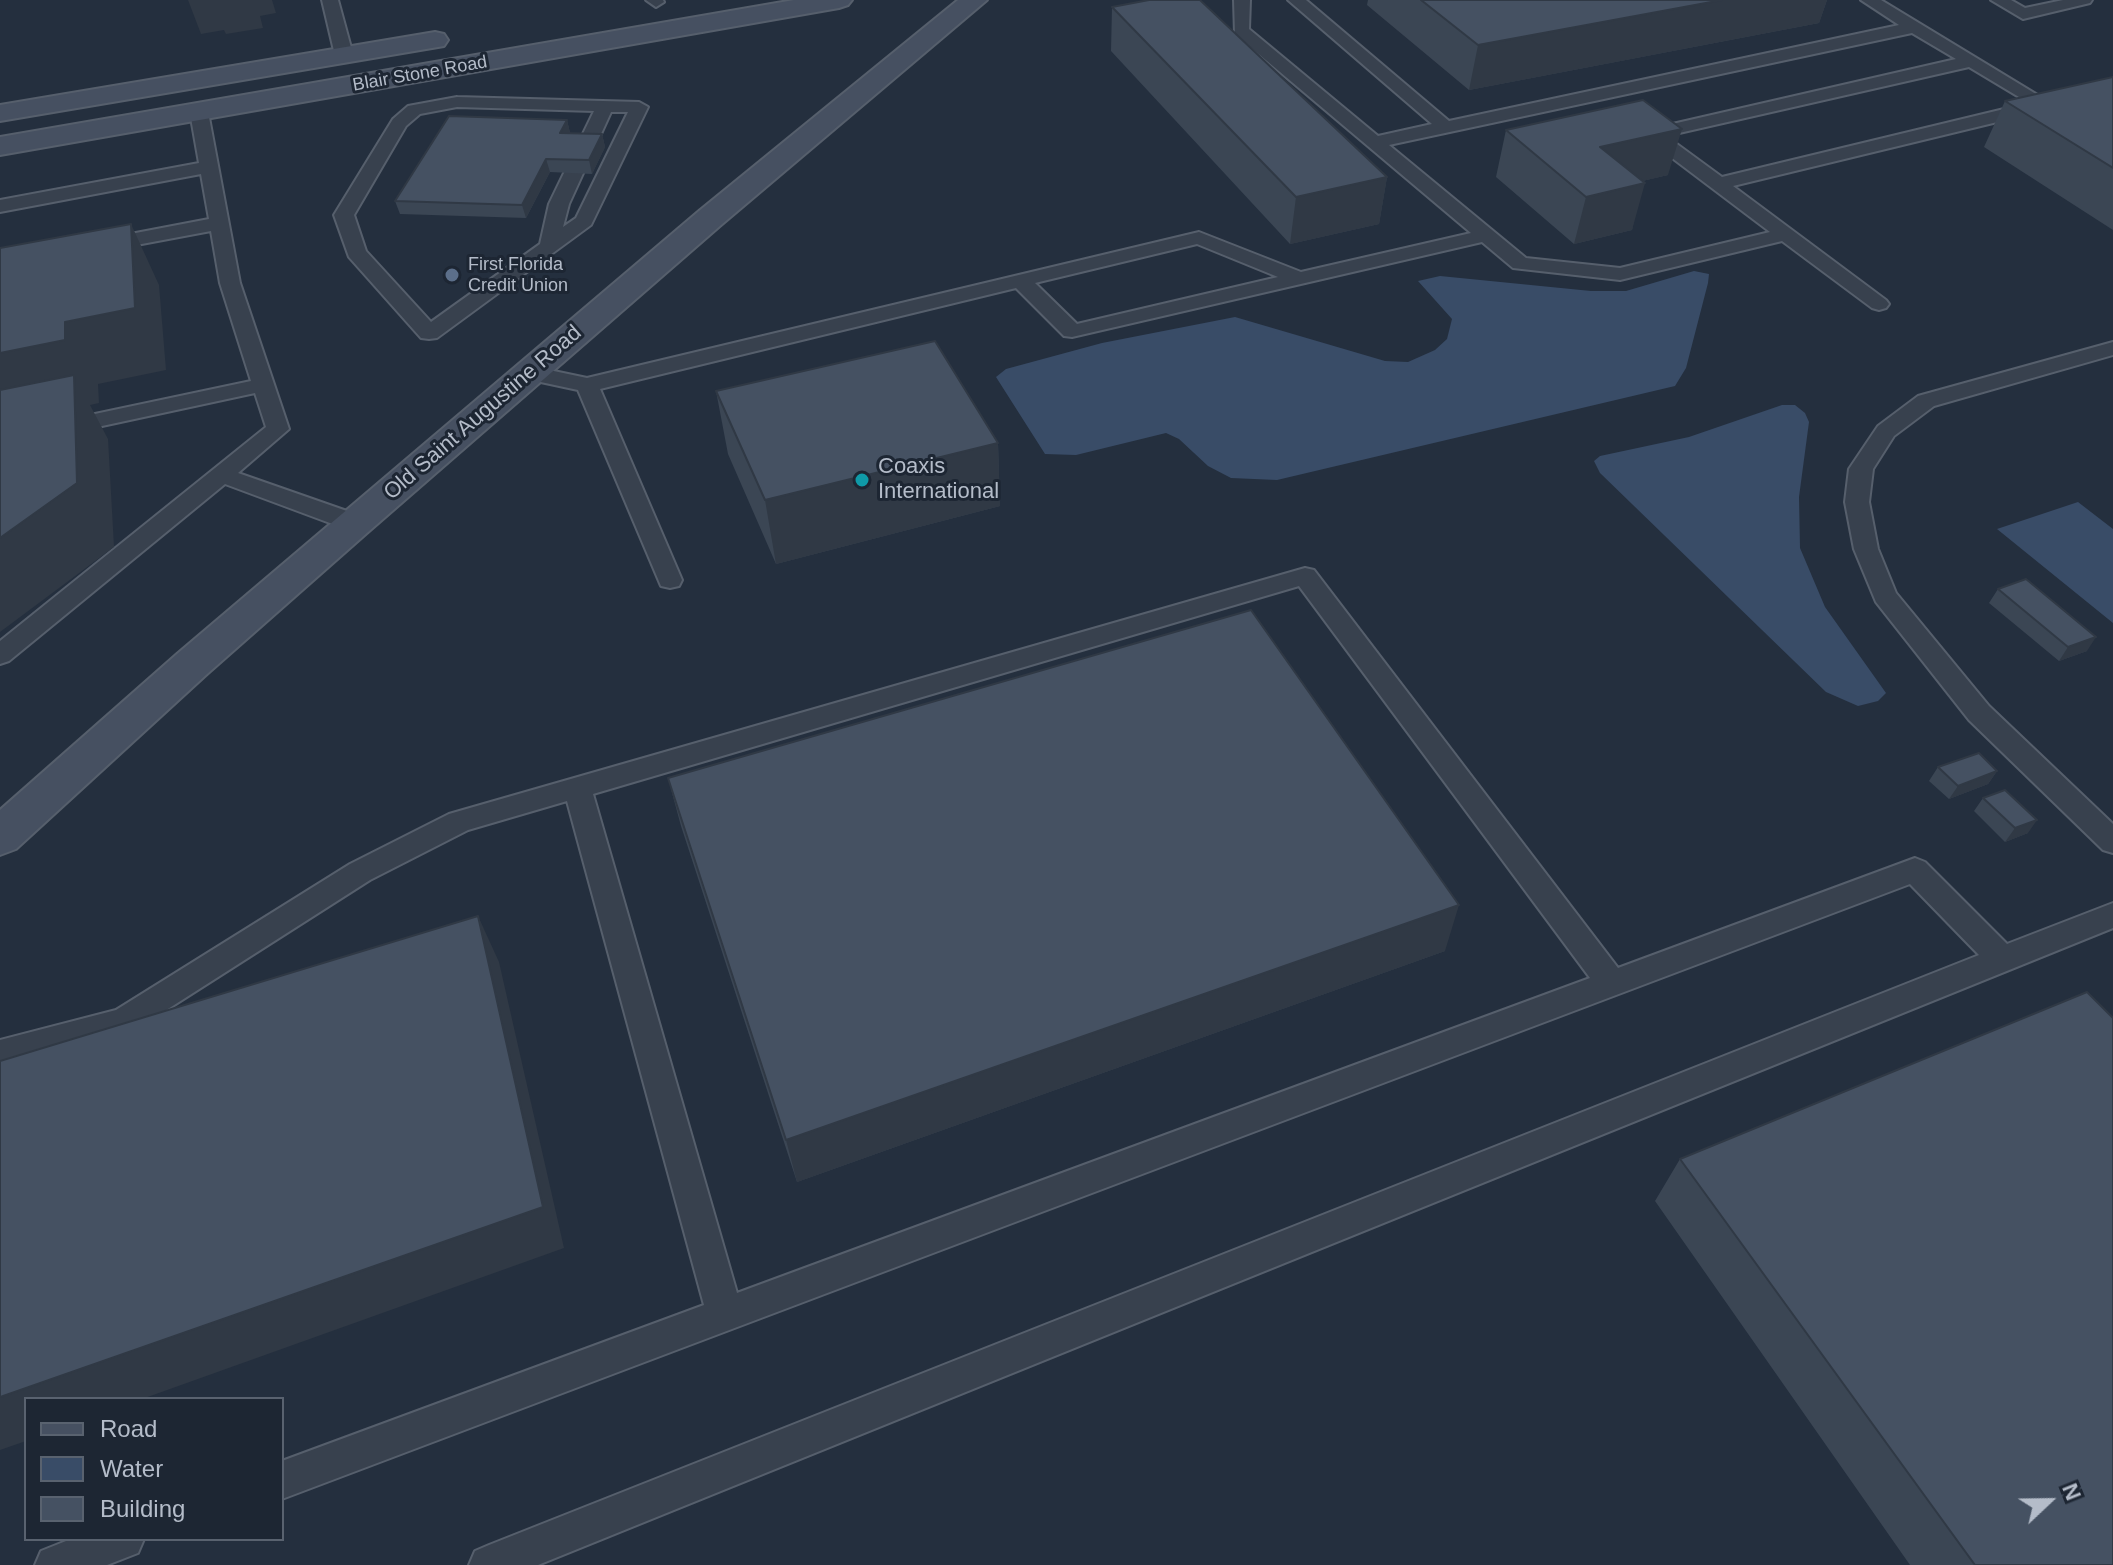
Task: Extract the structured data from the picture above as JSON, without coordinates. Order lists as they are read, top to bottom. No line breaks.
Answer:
{"streets":{"main road":["Blair Stone Road","Old Saint Augustine Road"]},"places":["First Florida Credit Union","Coaxis International"],"legend":["Road","Water","Building"],"north":"right"}
